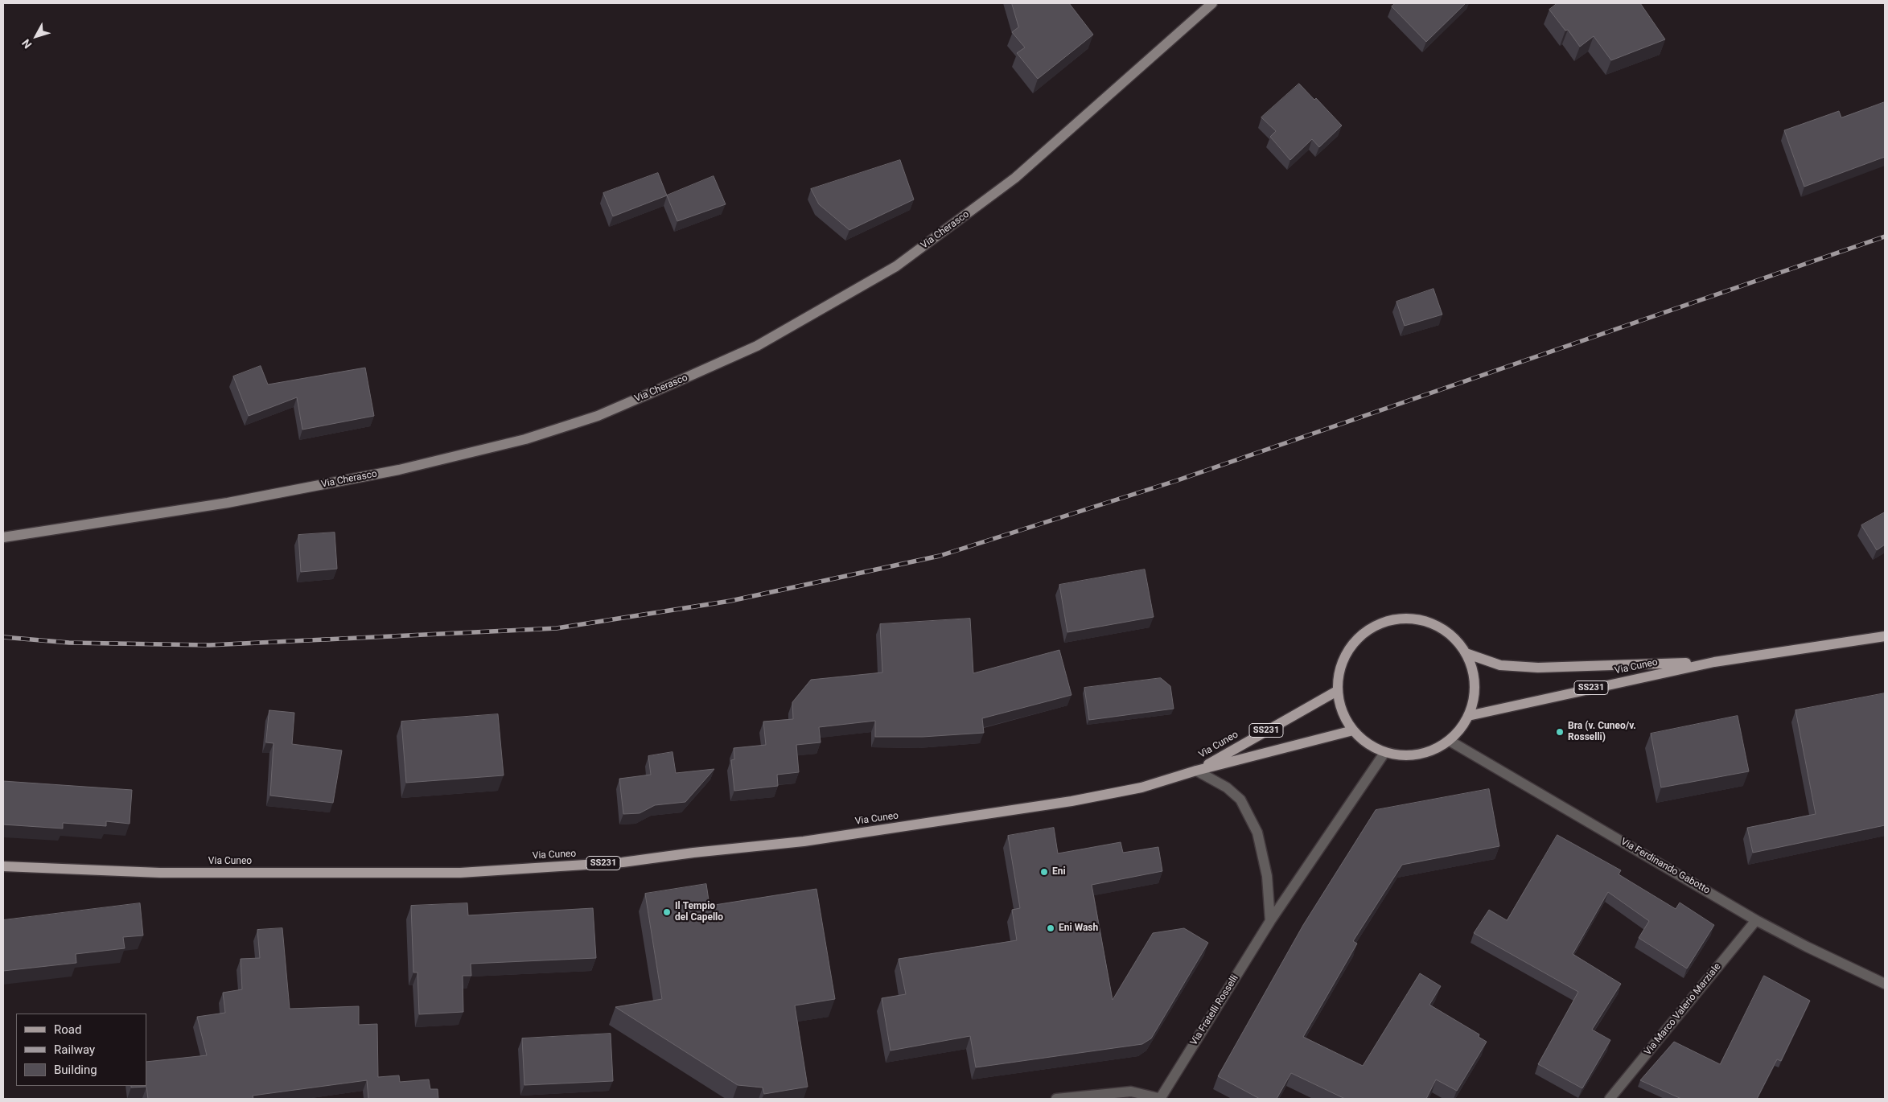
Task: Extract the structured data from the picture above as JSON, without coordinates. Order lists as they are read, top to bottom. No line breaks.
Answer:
{"streets":{"main road":["Via Cherasco","Via Cuneo","SS231"],"street":["Via Ferdinando Gabotto","Via Marco Valerio Marziale","Via Fratelli Rosselli"]},"crossings":[["Via Cuneo","Via Ferdinando Gabotto"],["Via Cuneo","Via Fratelli Rosselli"],["Via Ferdinando Gabotto","Via Marco Valerio Marziale"],["Via Ferdinando Gabotto","Via Fratelli Rosselli"]],"places":["Bra (v. Cuneo/v. Rosselli)","Eni","Il Tempio del Capello","Eni Wash"],"legend":["Road","Railway","Building"],"north":"bottom left"}
